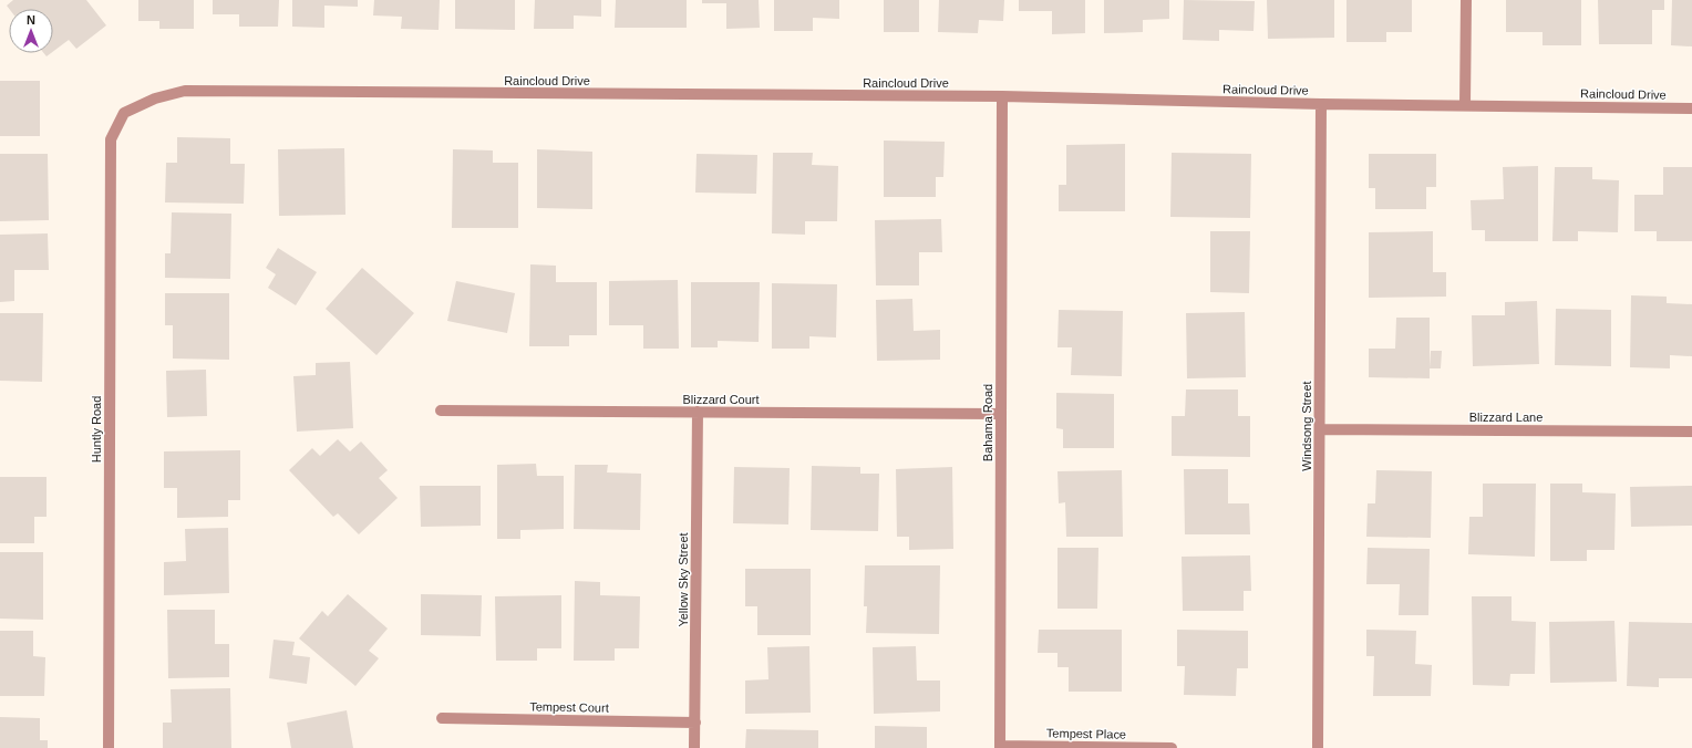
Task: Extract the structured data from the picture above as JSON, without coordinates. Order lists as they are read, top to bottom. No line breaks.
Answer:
{"streets":{"street":["Raincloud Drive","Blizzard Court","Blizzard Lane","Bahama Road","Windsong Street","Huntly Road","Yellow Sky Street","Tempest Court","Tempest Place"]},"crossings":[["Raincloud Drive","Bahama Road"],["Raincloud Drive","Windsong Street"],["Raincloud Drive","Huntly Road"],["Blizzard Court","Bahama Road"],["Blizzard Court","Yellow Sky Street"],["Blizzard Lane","Windsong Street"],["Bahama Road","Tempest Place"],["Yellow Sky Street","Tempest Court"]],"north":"top"}
